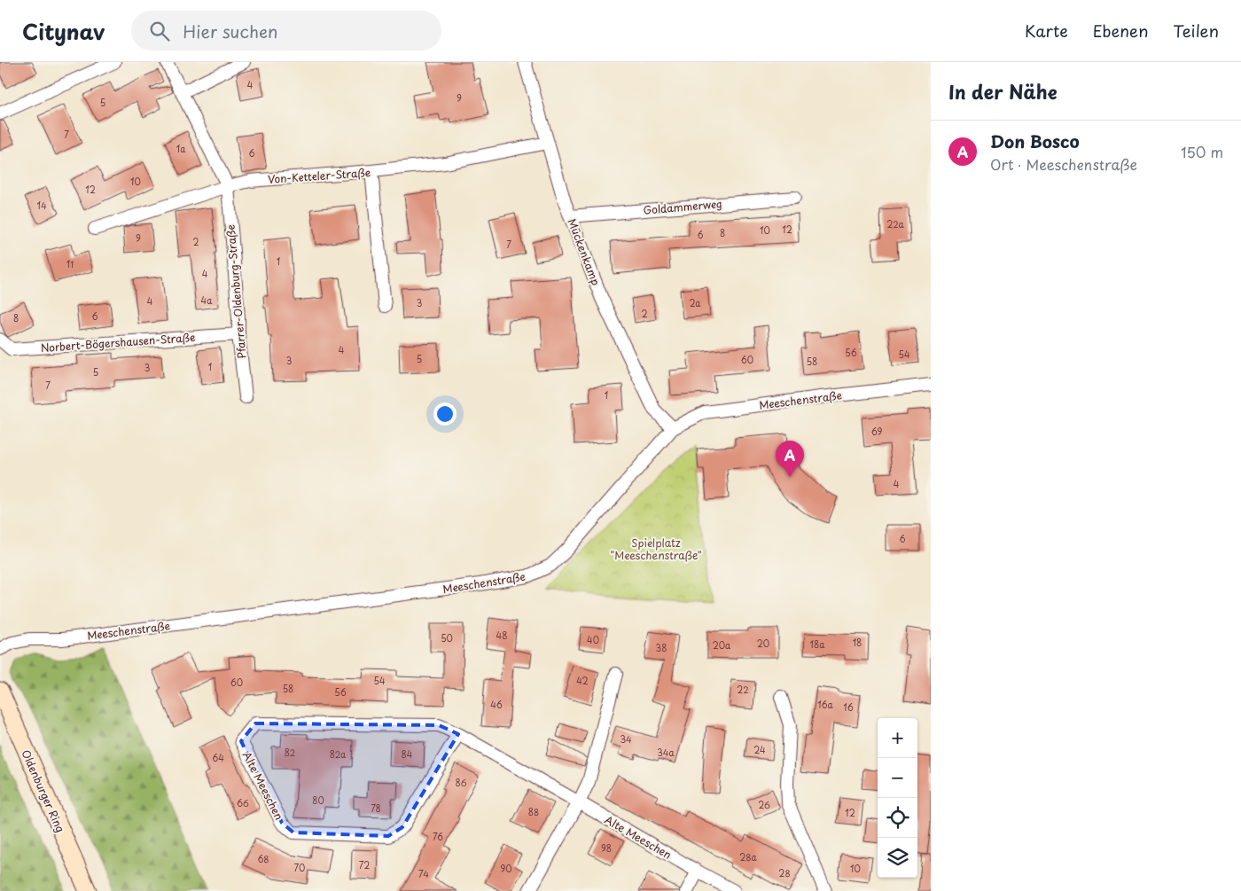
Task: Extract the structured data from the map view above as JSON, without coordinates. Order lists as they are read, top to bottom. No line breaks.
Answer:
{"streets":{"main road":["Oldenburger Ring"],"street":["Von-Ketteler-Straße","Goldammerweg","Mückenkamp","Pfarrer-Oldenburg-Straße","Norbert-Bögershausen-Straße","Meeschenstraße","Alte Meeschen"]},"crossings":[["Von-Ketteler-Straße","Mückenkamp"],["Von-Ketteler-Straße","Pfarrer-Oldenburg-Straße"],["Goldammerweg","Mückenkamp"],["Mückenkamp","Meeschenstraße"],["Pfarrer-Oldenburg-Straße","Norbert-Bögershausen-Straße"]],"parks":["Spielplatz \"Meeschenstraße\""],"house_numbers":["4","9","5","7","1a","6","10","12","14","22a","12","10","8","6","9","2","7","1","11","4","4a","4","3","2a","2","6","8","4","56","54","5","60","3","58","1","3","5","7","1","69","4","6","48","50","40","18","20","18a","20a","38","54","42","60","58","22","56","46","16a","16","34","24","82","34a","82a","84","64","86","80","66","26","78","88","12","76","98","28a","68","72","70","90","10","28","74"],"page":{"header":"Citynav","search":"Hier suchen","nav":["Karte","Ebenen","Teilen"],"heading":"In der Nähe","list":[{"mark":"A","name":"Don Bosco","note":"Ort · Meeschenstraße","value":"150 m"}],"pins":"A","map_buttons":["+","−"]}}
